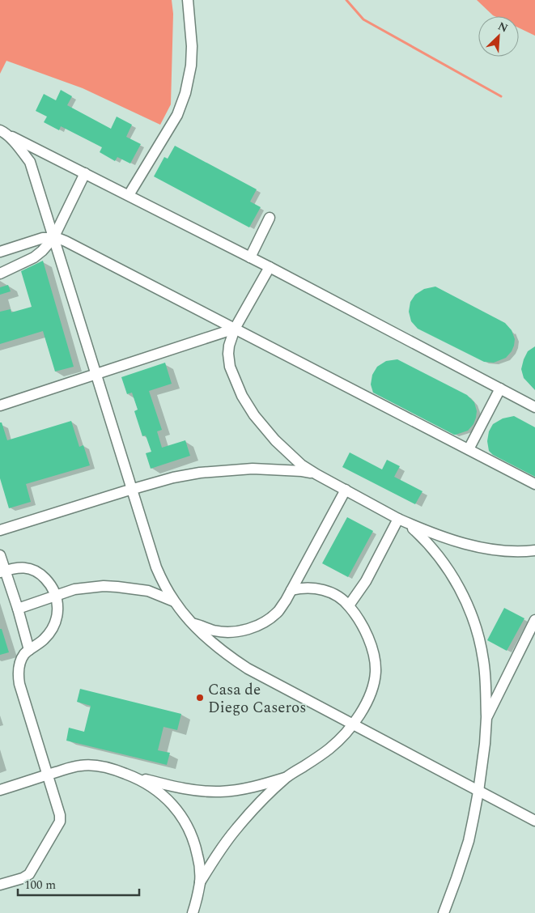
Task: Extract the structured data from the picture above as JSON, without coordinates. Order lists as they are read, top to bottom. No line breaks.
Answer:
{"places":["Casa de Diego Caseros"],"scale_bar":"100 m","north":"top right"}
